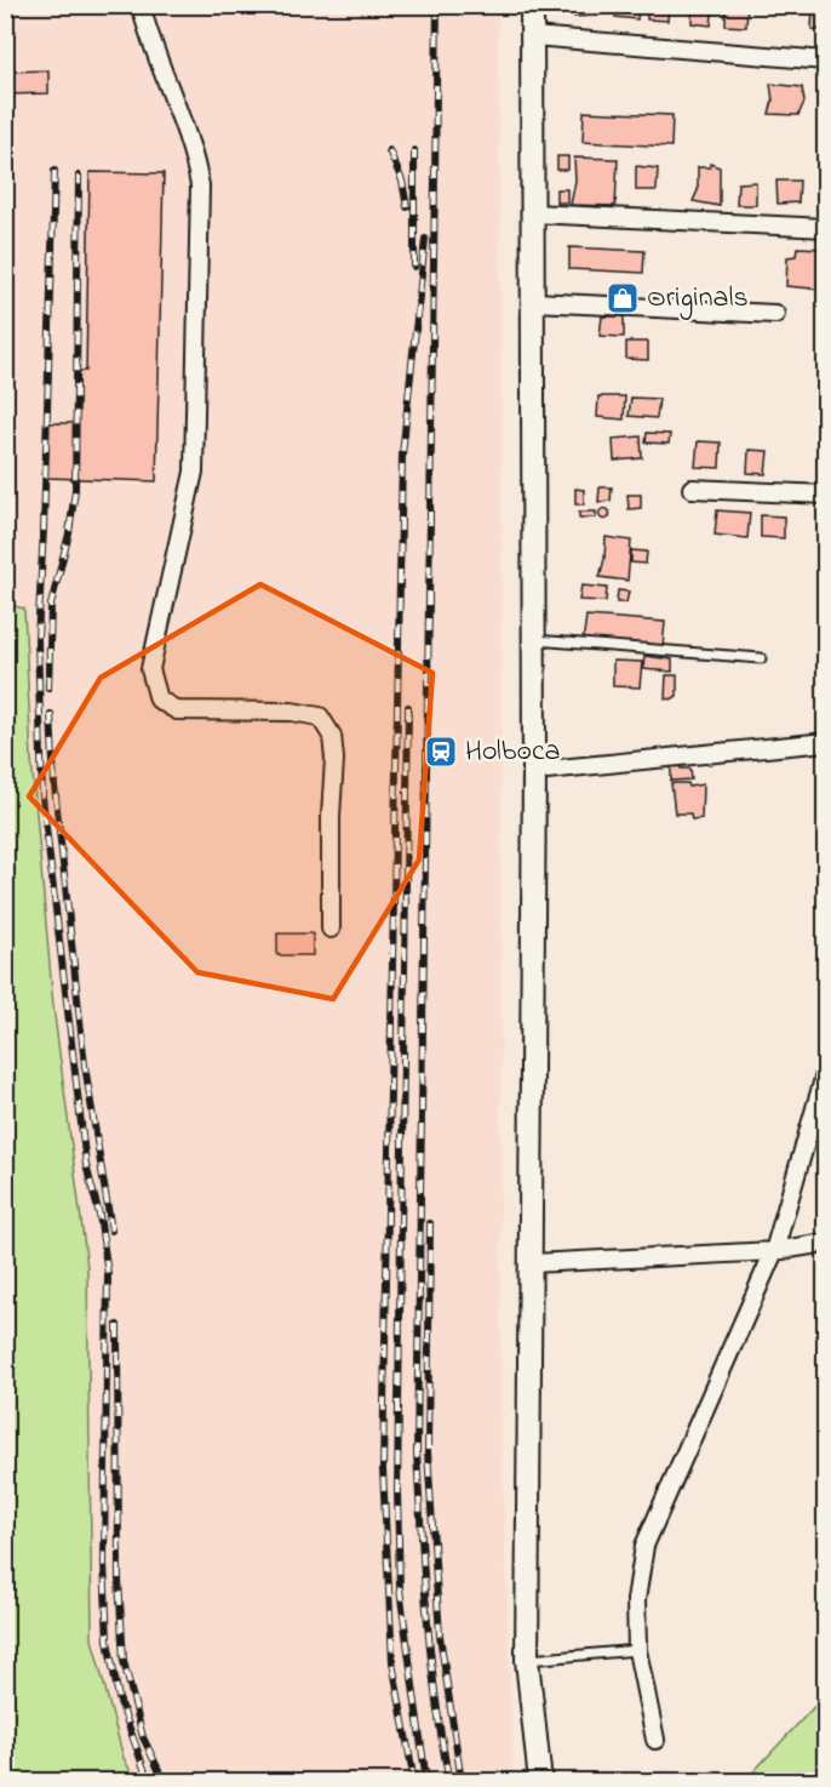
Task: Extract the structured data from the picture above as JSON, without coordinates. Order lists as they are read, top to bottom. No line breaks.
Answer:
{"places":{"shop":["Originals"],"station":["Holboca"]}}
